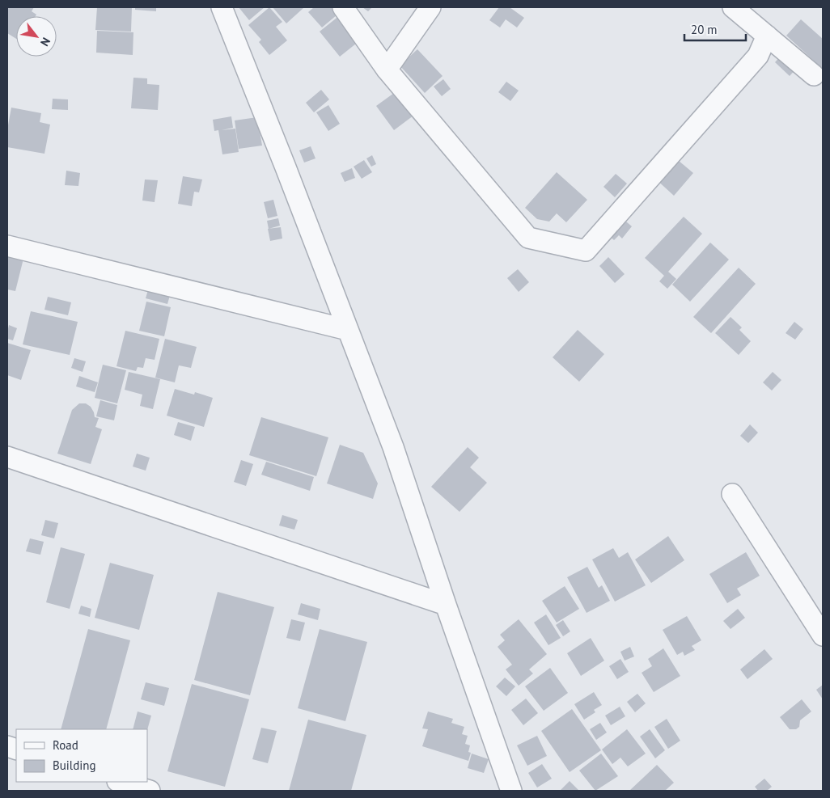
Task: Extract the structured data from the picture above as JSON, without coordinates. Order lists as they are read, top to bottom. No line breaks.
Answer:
{"legend":["Road","Building"],"scale_bar":"20 m","north":"bottom right"}
